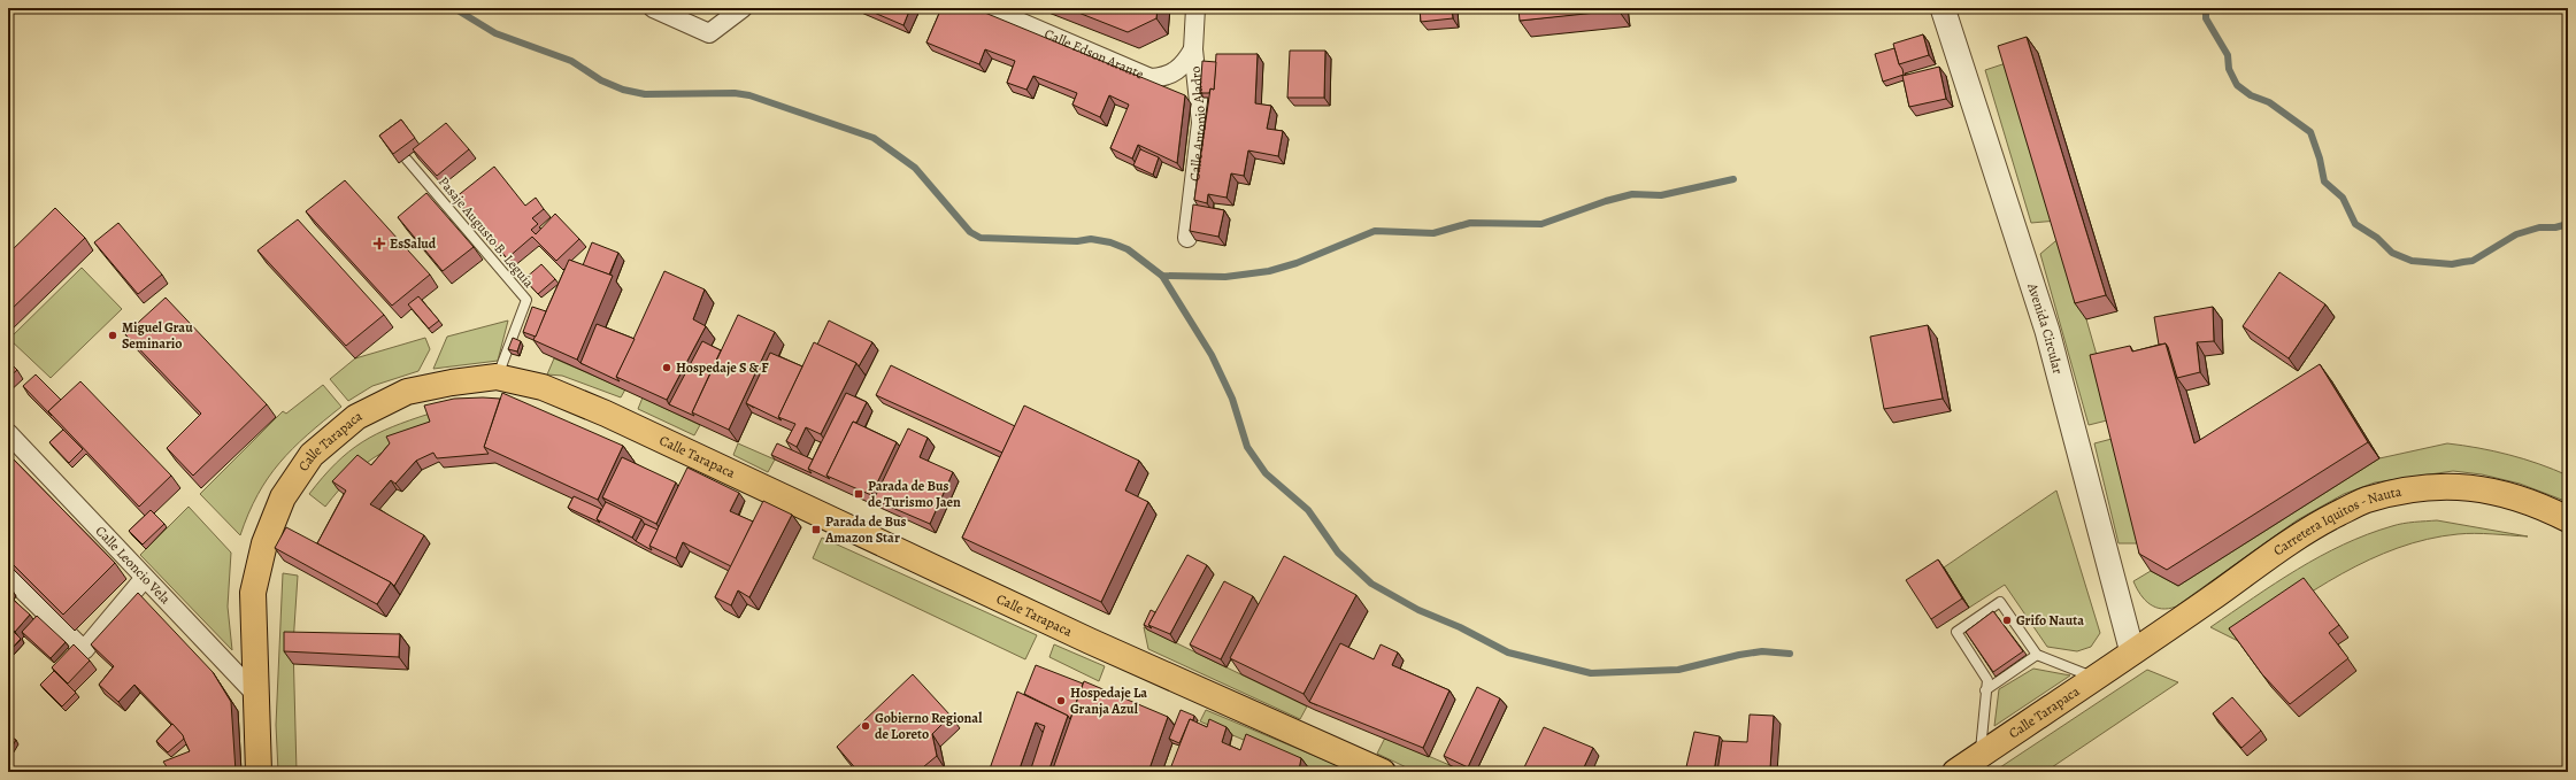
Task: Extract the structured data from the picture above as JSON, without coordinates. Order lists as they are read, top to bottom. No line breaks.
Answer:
{"streets":{"main road":["Calle Tarapaca","Carretera Iquitos - Nauta"],"street":["Calle Edson Arante","Calle Antonio Aladro","Avenida Circular","Calle Leoncio Vela"],"lane":["Pasaje Augusto B. Leguía"]},"crossings":[["Calle Edson Arante","Calle Antonio Aladro"],["Pasaje Augusto B. Leguía","Calle Tarapaca"],["Avenida Circular","Calle Tarapaca"],["Avenida Circular","Carretera Iquitos - Nauta"],["Calle Tarapaca","Carretera Iquitos - Nauta"],["Calle Tarapaca","Calle Leoncio Vela"]],"places":{"health":["EsSalud"],"other":["Miguel Grau Seminario","Hospedaje S & F","Grifo Nauta","Hospedaje La Granja Azul","Gobierno Regional de Loreto"],"transit":["Parada de Bus de Turismo Jaen","Parada de Bus Amazon Star"]}}
